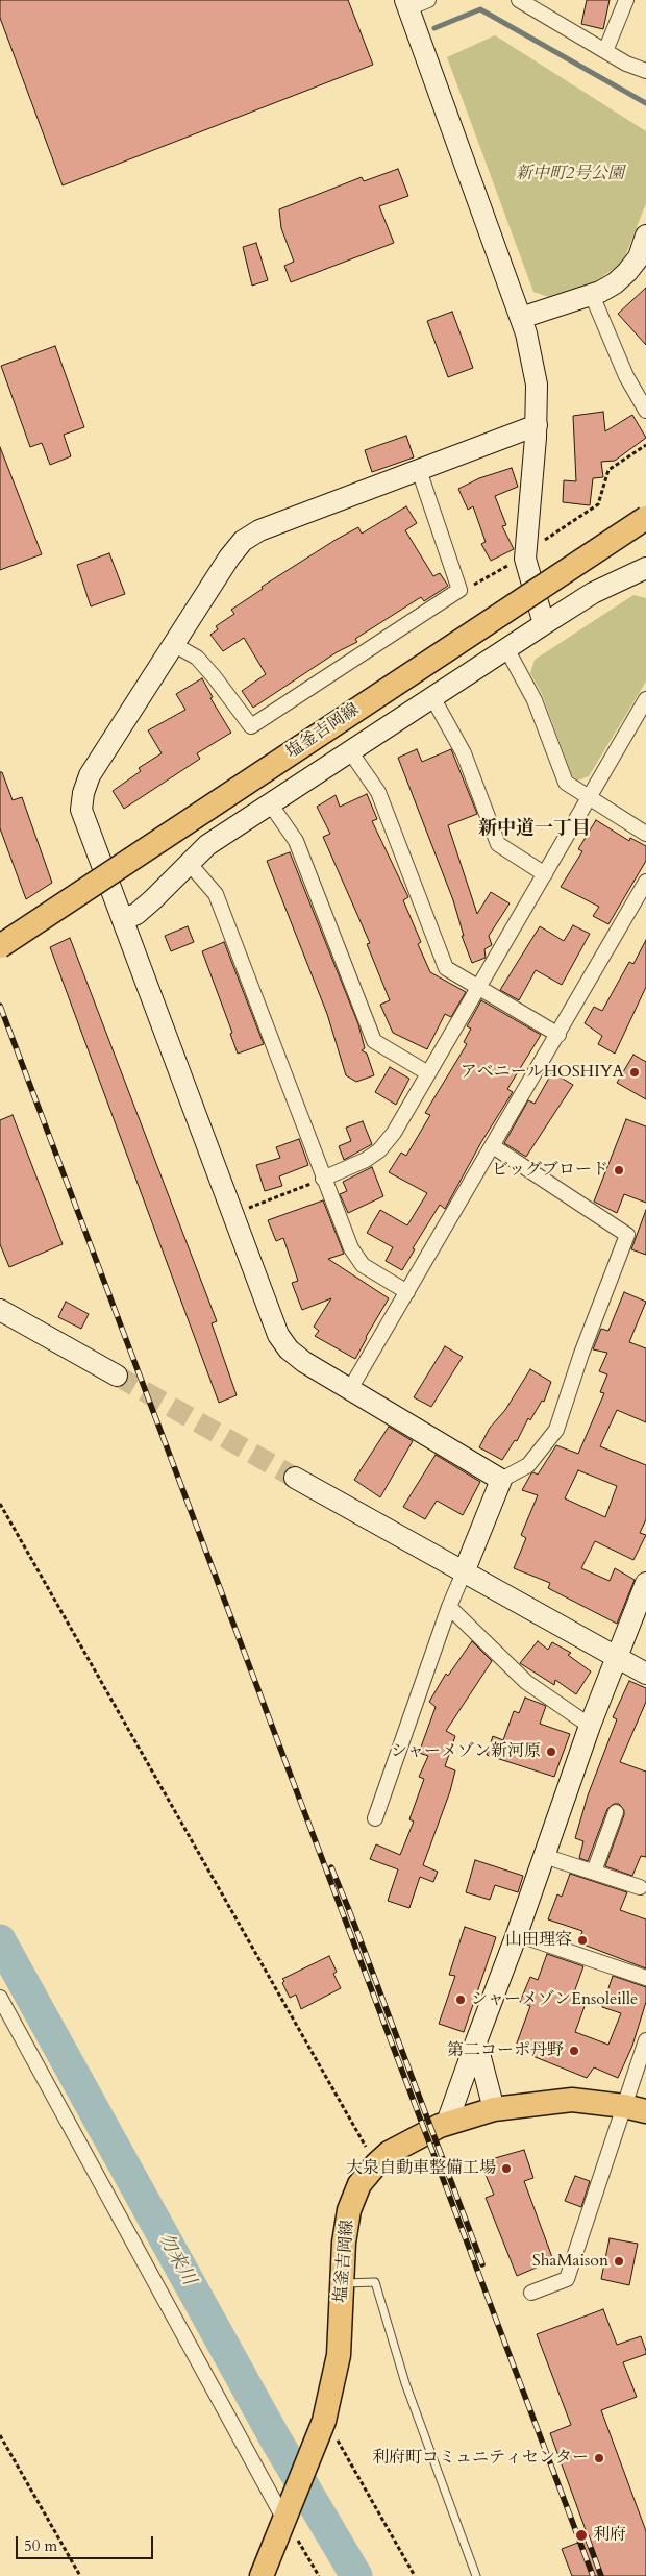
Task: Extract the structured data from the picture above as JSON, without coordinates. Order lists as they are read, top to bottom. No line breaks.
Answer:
{"streets":{"main road":["塩釜吉岡線"]},"districts":["新中道一丁目"],"water":["勿来川"],"parks":["新中町2号公園"],"places":["アベニールHOSHIYA","ビッグブロード","シャーメゾン新河原","山田理容","シャーメゾンEnsoleille","第二コーポ丹野","大泉自動車整備工場","ShaMaison","利府町コミュニティセンター","利府"],"scale_bar":"50 m"}
